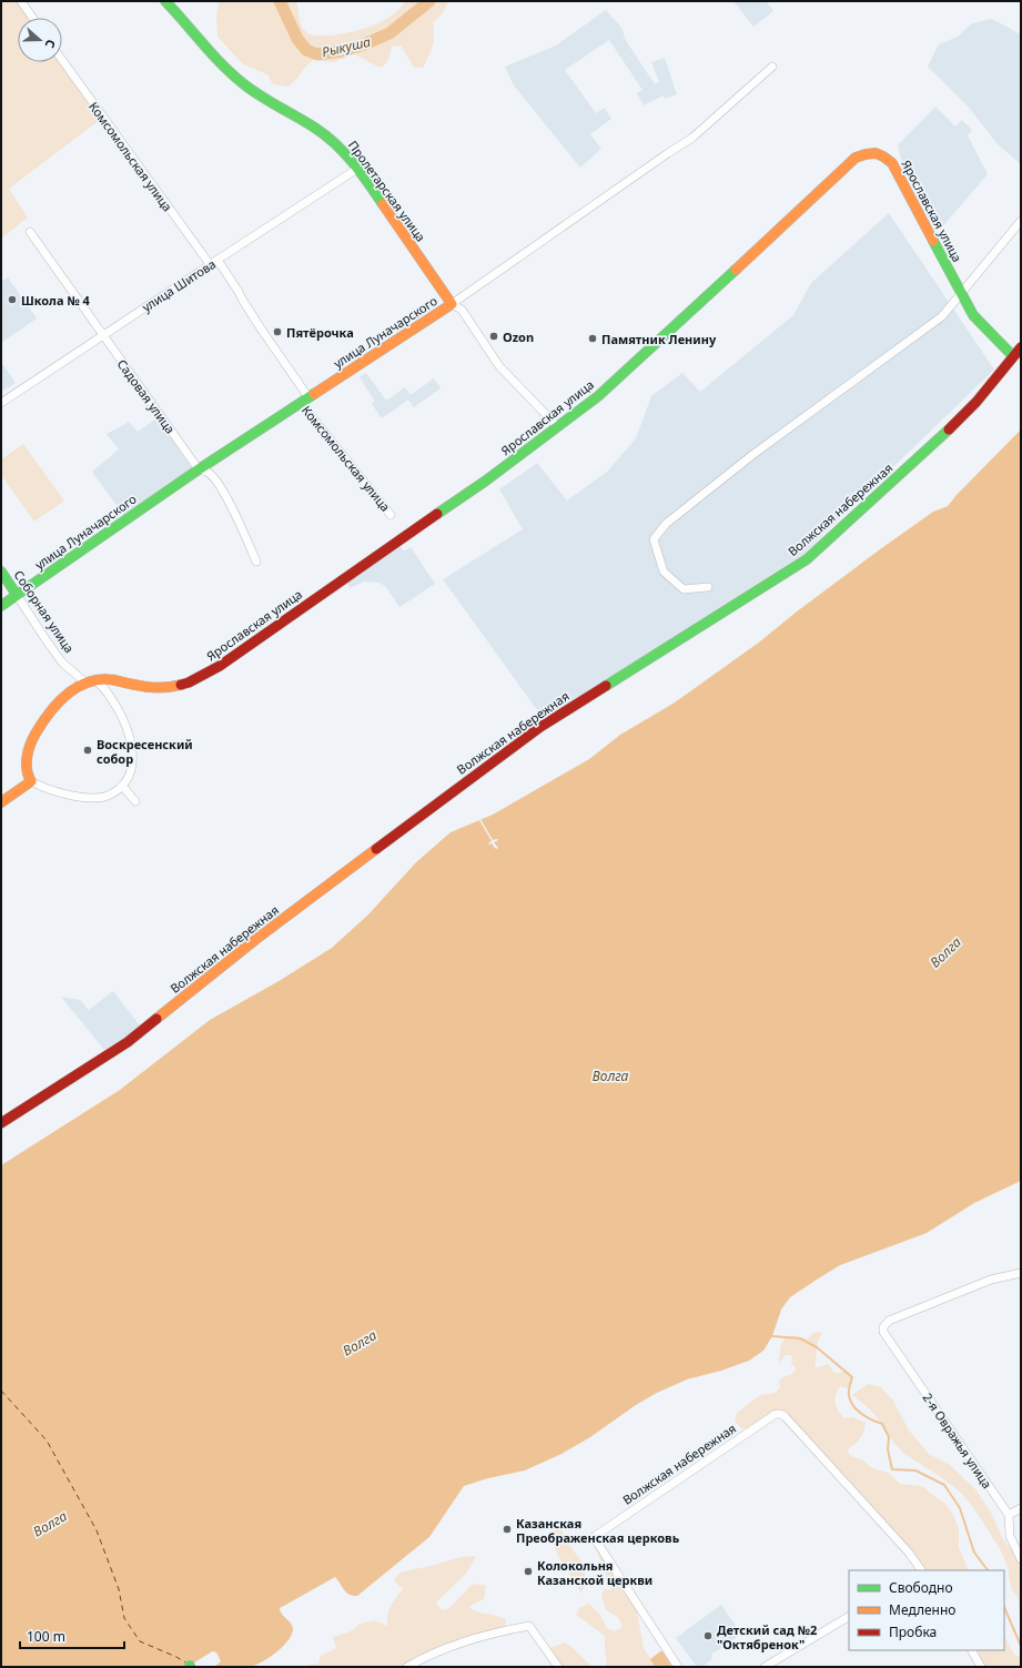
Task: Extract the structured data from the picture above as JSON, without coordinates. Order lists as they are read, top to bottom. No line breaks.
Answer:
{"streets":{"street":["Комсомольская улица","Пролетарская улица","Ярославская улица","улица Шитова","улица Луначарского","Садовая улица","Волжская набережная","Соборная улица","2-я Овражья улица"]},"crossings":[["Комсомольская улица","улица Шитова"],["Комсомольская улица","улица Луначарского"],["Пролетарская улица","Ярославская улица"],["Пролетарская улица","улица Шитова"],["Пролетарская улица","улица Луначарского"],["Ярославская улица","Волжская набережная"],["Ярославская улица","Соборная улица"],["улица Шитова","Садовая улица"],["улица Луначарского","Садовая улица"],["улица Луначарского","Соборная улица"]],"water":["Рыкуша","Волга"],"places":["Школа № 4","Пятёрочка","Ozon","Памятник Ленину","Воскресенский собор","Казанская Преображенская церковь","Колокольня Казанской церкви","Детский сад №2 \"Октябренок\""],"legend":["Свободно","Медленно","Пробка"],"scale_bar":"100 m","north":"right"}
